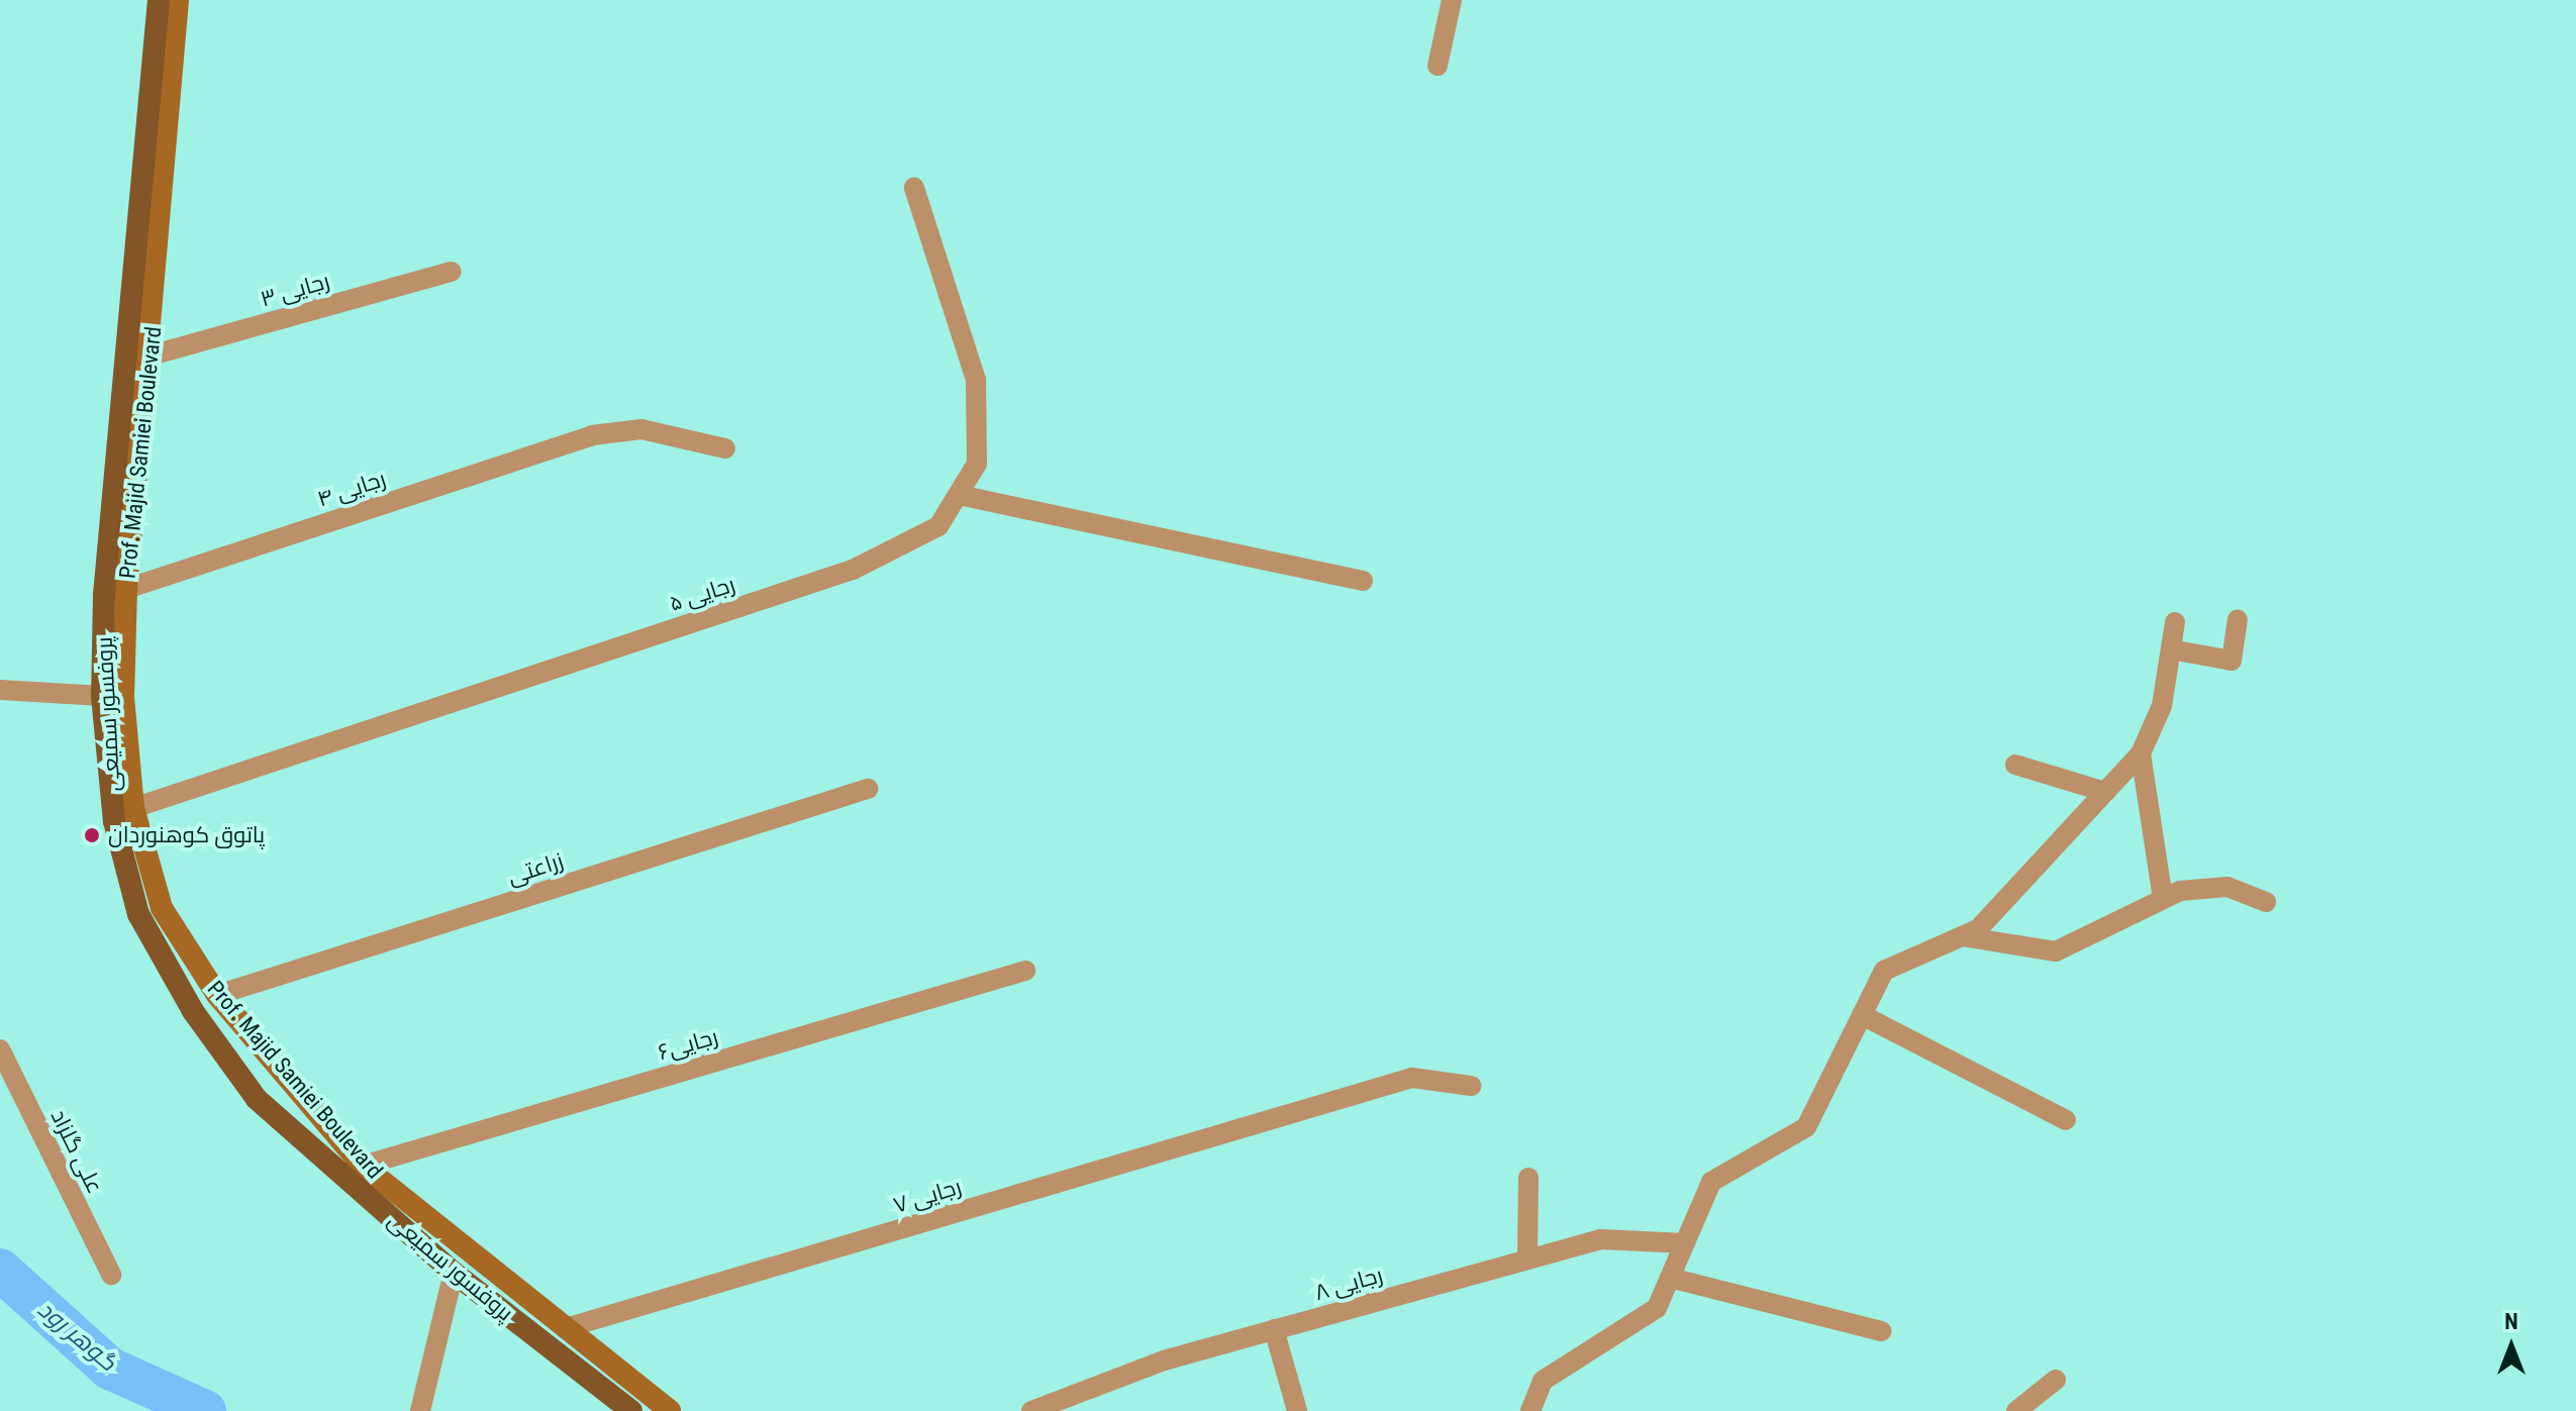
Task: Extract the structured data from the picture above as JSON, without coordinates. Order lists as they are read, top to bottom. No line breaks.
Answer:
{"streets":{"main road":["Prof. Majid Samiei Boulevard","پروفسور سمیعی"],"street":["رجایی ۳","رجایی ۴","رجایی ۵","زراعتی","رجایی۶","علی گلزاد","رجایی ۷","رجایی ۸"]},"crossings":[["رجایی ۳","Prof. Majid Samiei Boulevard"],["Prof. Majid Samiei Boulevard","رجایی ۴"],["Prof. Majid Samiei Boulevard","رجایی ۵"],["Prof. Majid Samiei Boulevard","زراعتی"],["Prof. Majid Samiei Boulevard","رجایی۶"],["Prof. Majid Samiei Boulevard","رجایی ۷"]],"water":["گوهر رود"],"places":["پاتوق کوهنوردان"],"north":"top"}
